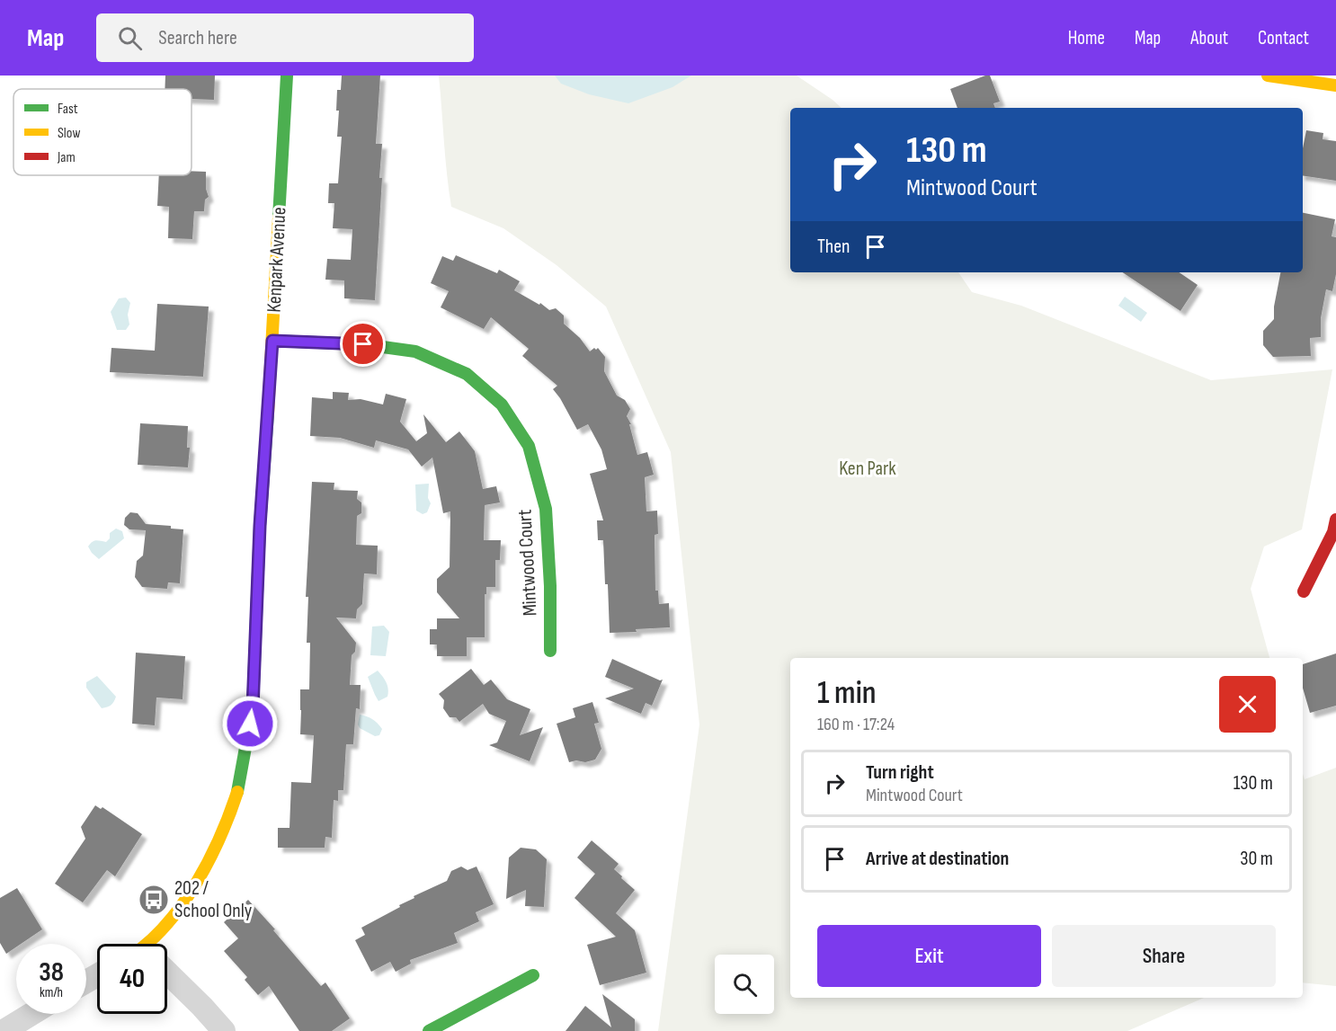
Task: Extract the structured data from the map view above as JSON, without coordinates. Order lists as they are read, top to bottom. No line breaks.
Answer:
{"streets":{"street":["Kenpark Avenue","Mintwood Court"]},"crossings":[["Kenpark Avenue","Mintwood Court"]],"parks":["Ken Park"],"places":{"bus stop":["202 / School Only"]},"legend":["Fast","Slow","Jam"],"page":{"header":"Map","search":"Search here","nav":["Home","Map","About","Contact"],"turn":["130 m","Mintwood Court"],"then":"Then","heading":["1 min","160 m · 17:24"],"list":[{"name":"Turn right","note":"Mintwood Court","value":"130 m"},{"name":"Arrive at destination","value":"30 m"}],"buttons":["Exit","Share"],"speed":"38 km/h","limit":"40"}}
